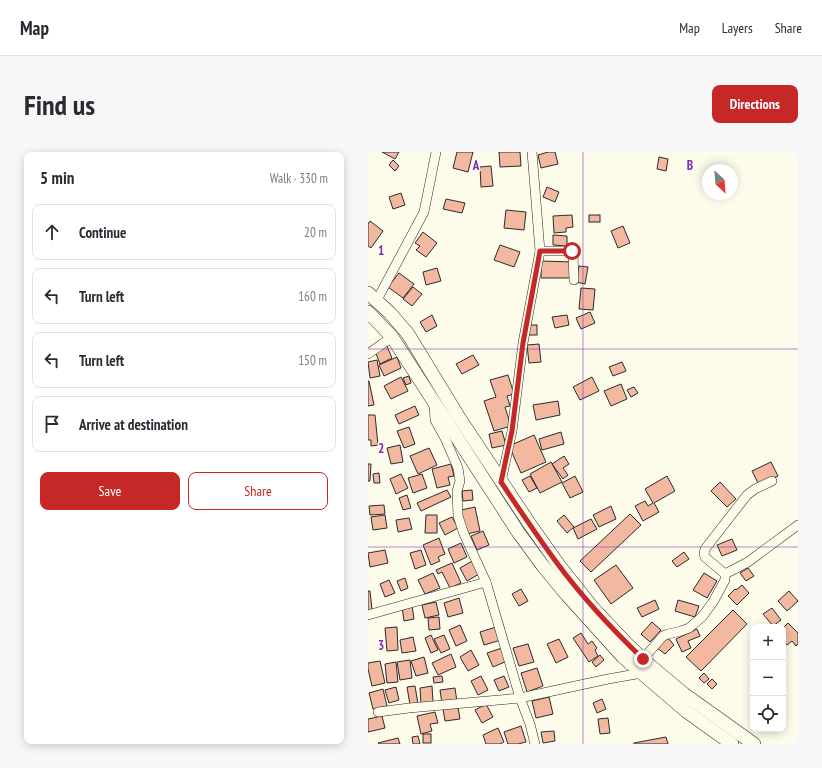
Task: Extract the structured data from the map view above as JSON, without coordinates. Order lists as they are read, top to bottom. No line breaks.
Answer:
{"north":"bottom right","page":{"header":"Map","nav":["Map","Layers","Share"],"buttons":["Directions",["Save","Share"]],"title":"Find us","heading":["5 min","Walk · 330 m"],"list":[["Continue","20 m"],["Turn left","160 m"],["Turn left","150 m"],"Arrive at destination"],"map_buttons":["+","−"]},"grid":{"columns":["A","B"],"rows":["1","2","3"]}}
